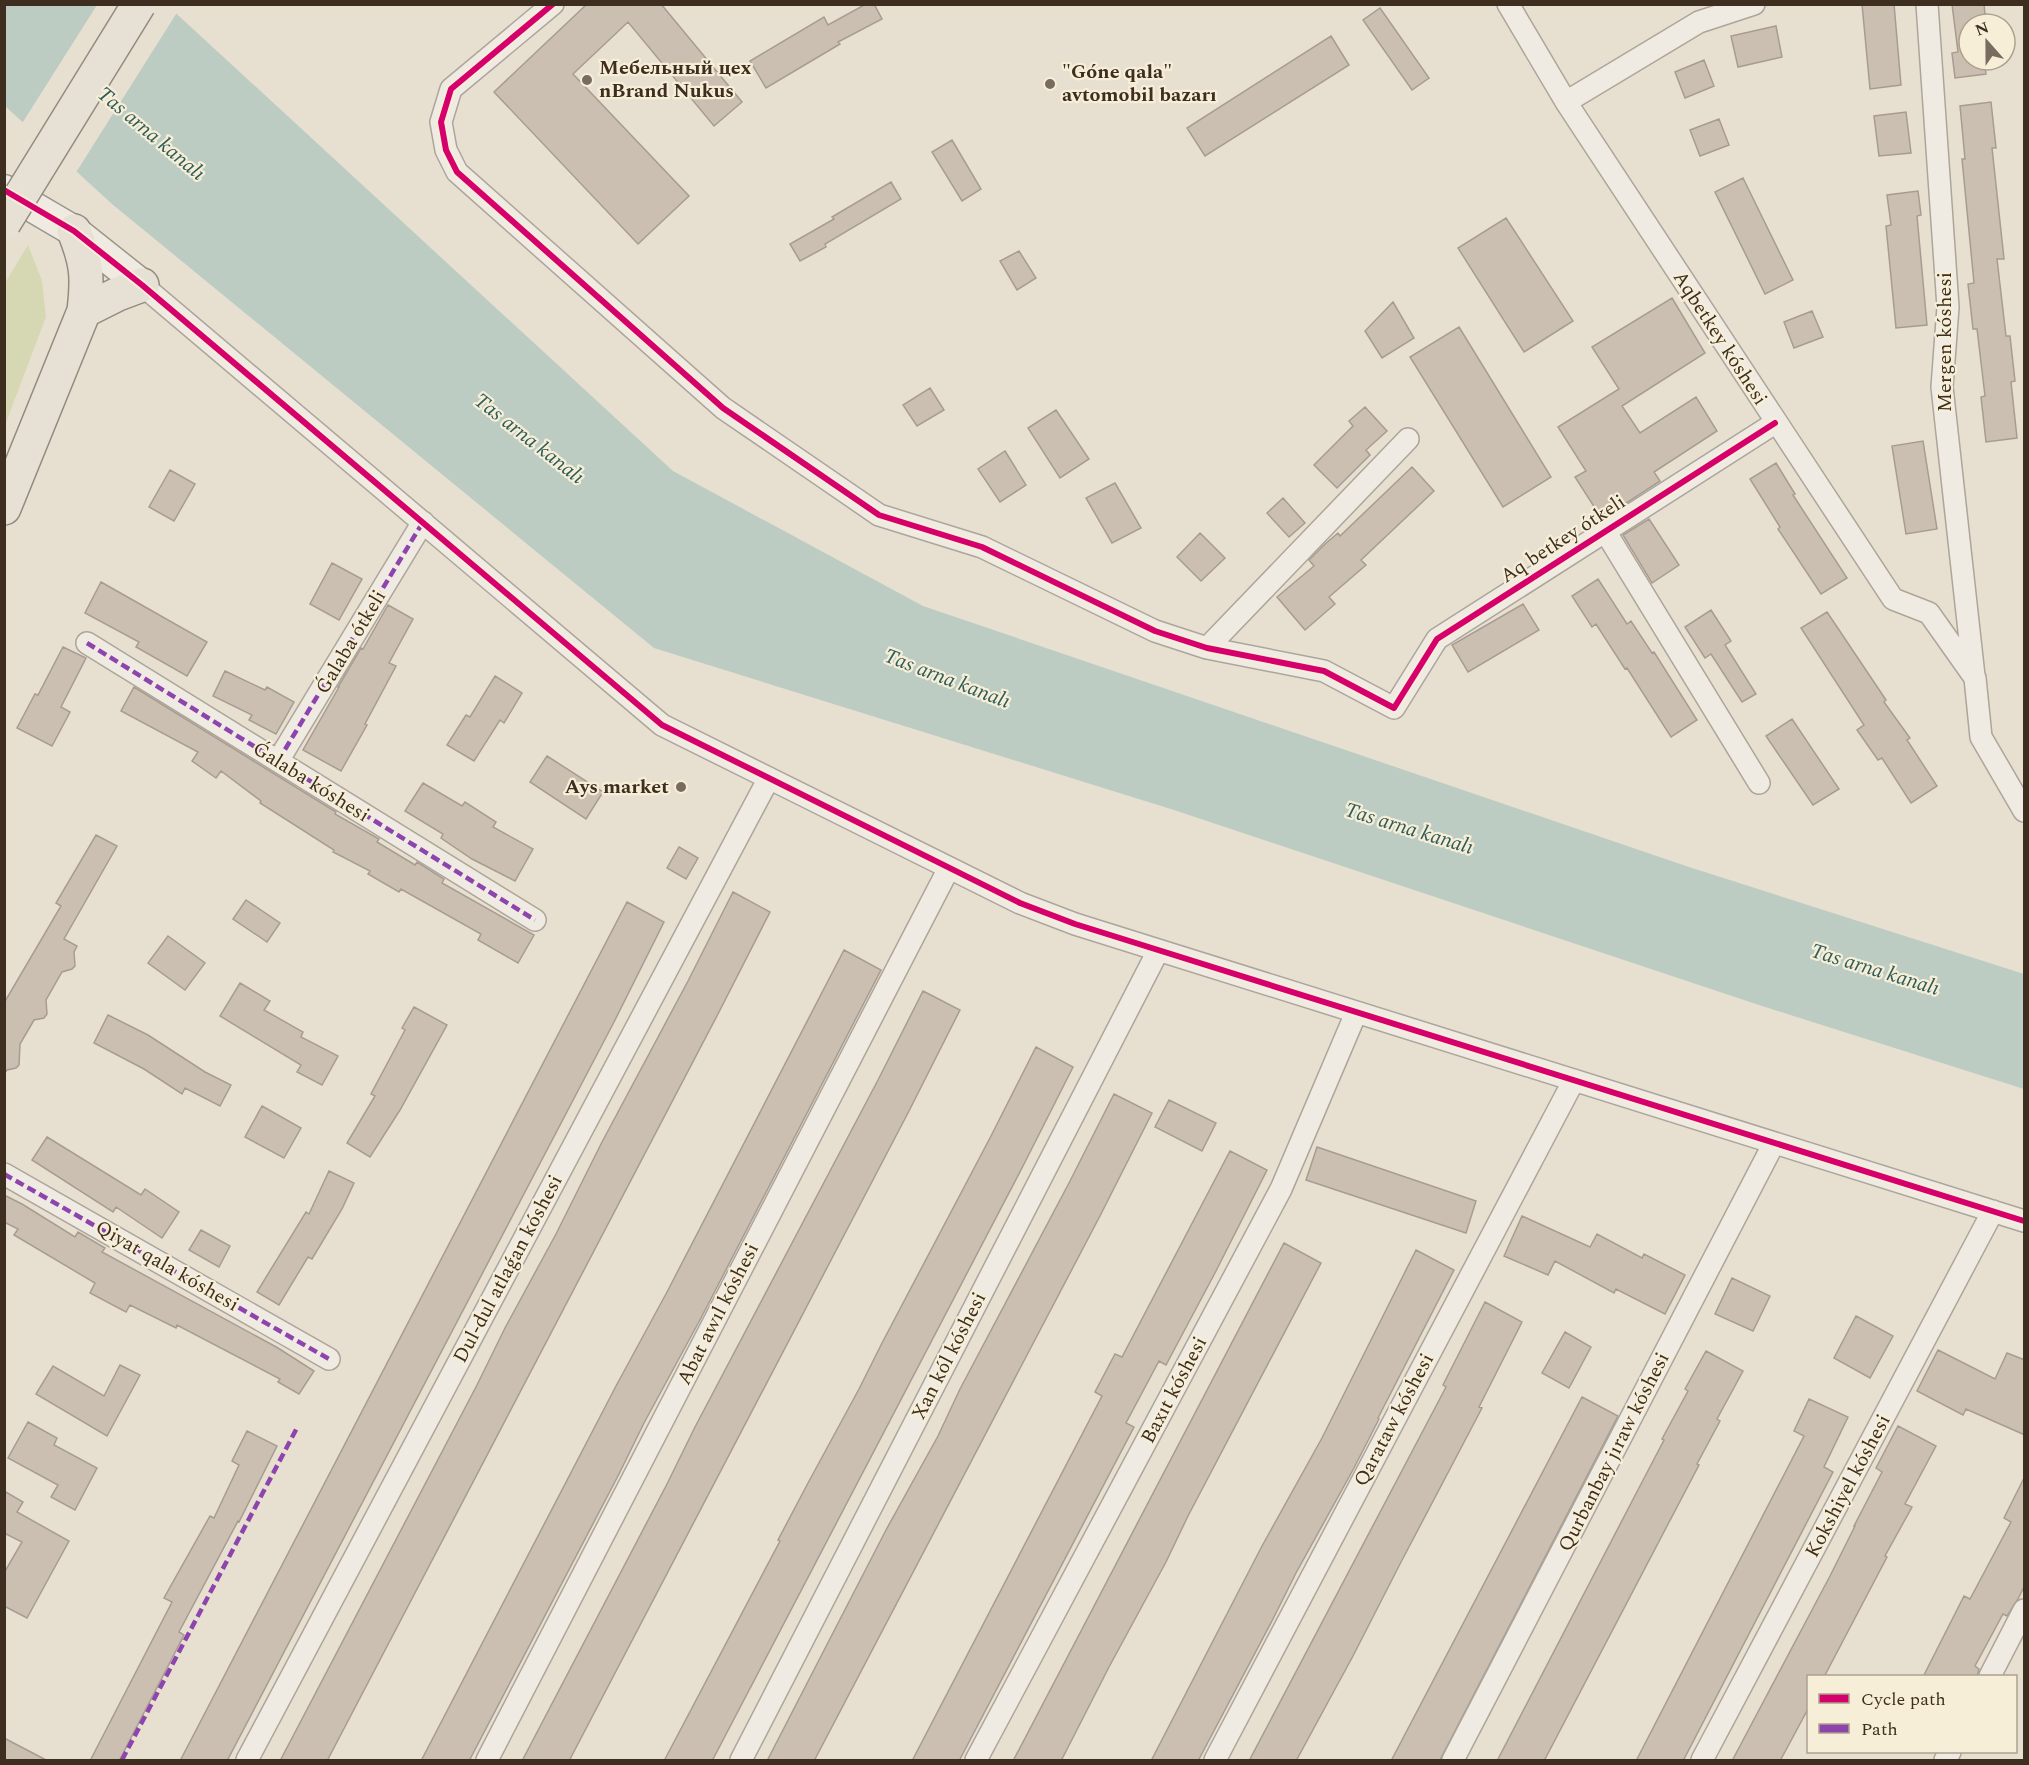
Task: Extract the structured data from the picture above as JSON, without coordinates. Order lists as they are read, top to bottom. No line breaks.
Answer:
{"streets":{"street":["Aqbetkey kóshesi","Mergen kóshesi","Aq betkey ótkeli","Ǵalaba ótkeli","Ǵalaba kóshesi","Qiyat qala kóshesi","Dul-dul atlaǵan kóshesi","Abat awıl kóshesi","Xan kól kóshesi","Baxıt kóshesi","Qarataw kóshesi","Qurbanbay jıraw kóshesi","Kokshiyel kóshesi"]},"crossings":[["Aqbetkey kóshesi","Mergen kóshesi"],["Aqbetkey kóshesi","Aq betkey ótkeli"],["Ǵalaba ótkeli","Ǵalaba kóshesi"]],"water":["Tas arna kanalı"],"places":["Мебельный цех nBrand Nukus","\"Góne qala\" avtomobil bazarı","Ays market"],"legend":["Cycle path","Path"],"north":"top"}
